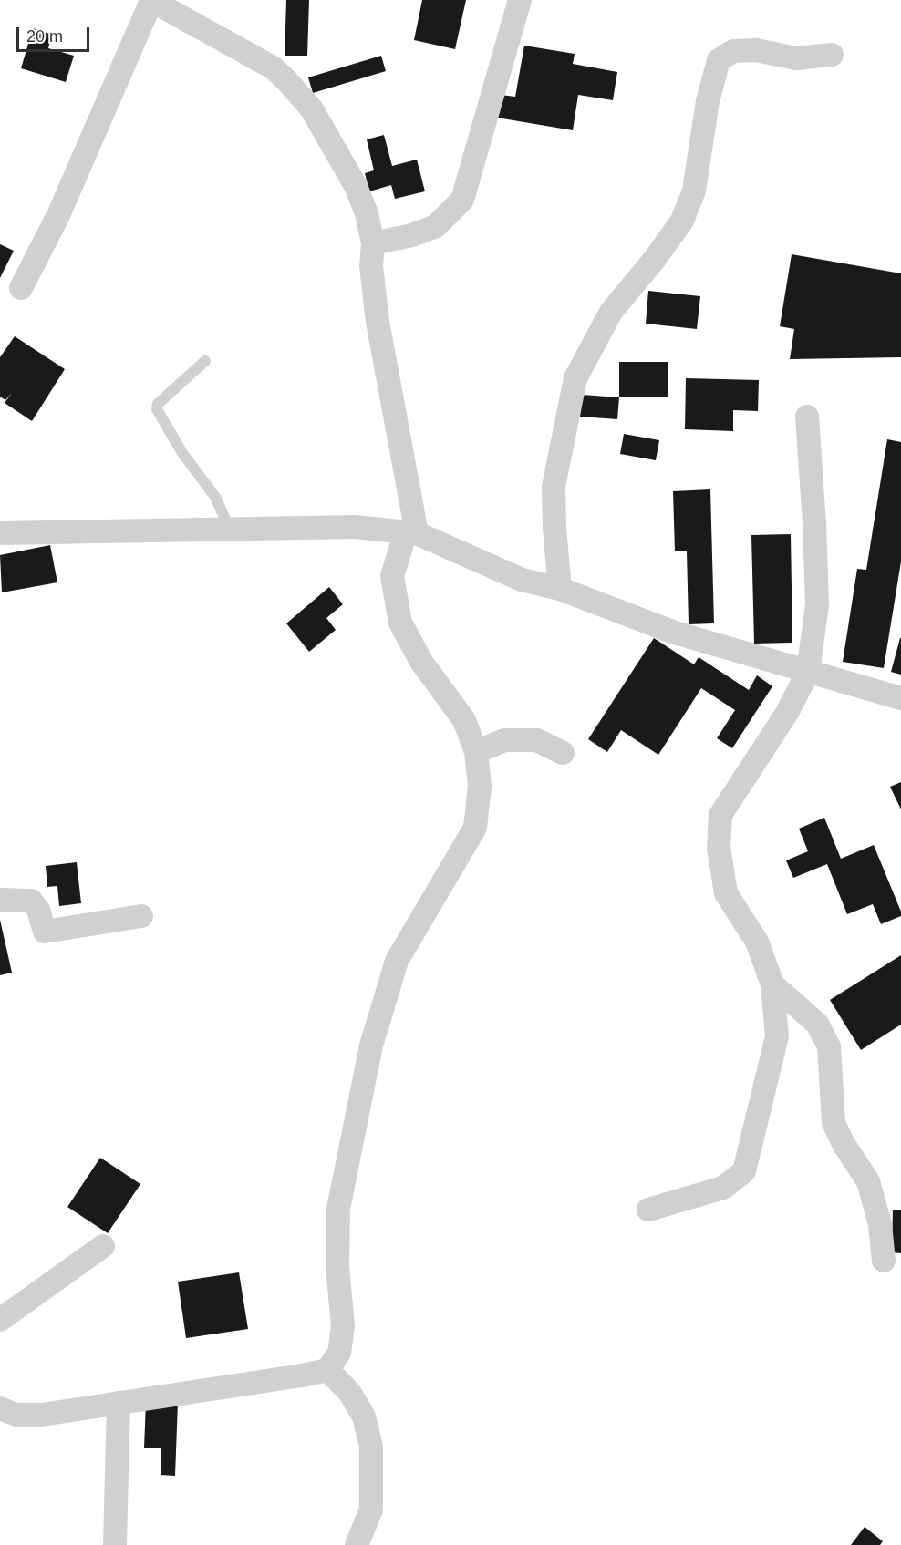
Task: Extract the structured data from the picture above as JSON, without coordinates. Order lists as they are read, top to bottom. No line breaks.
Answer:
{"scale_bar":"20 m"}
